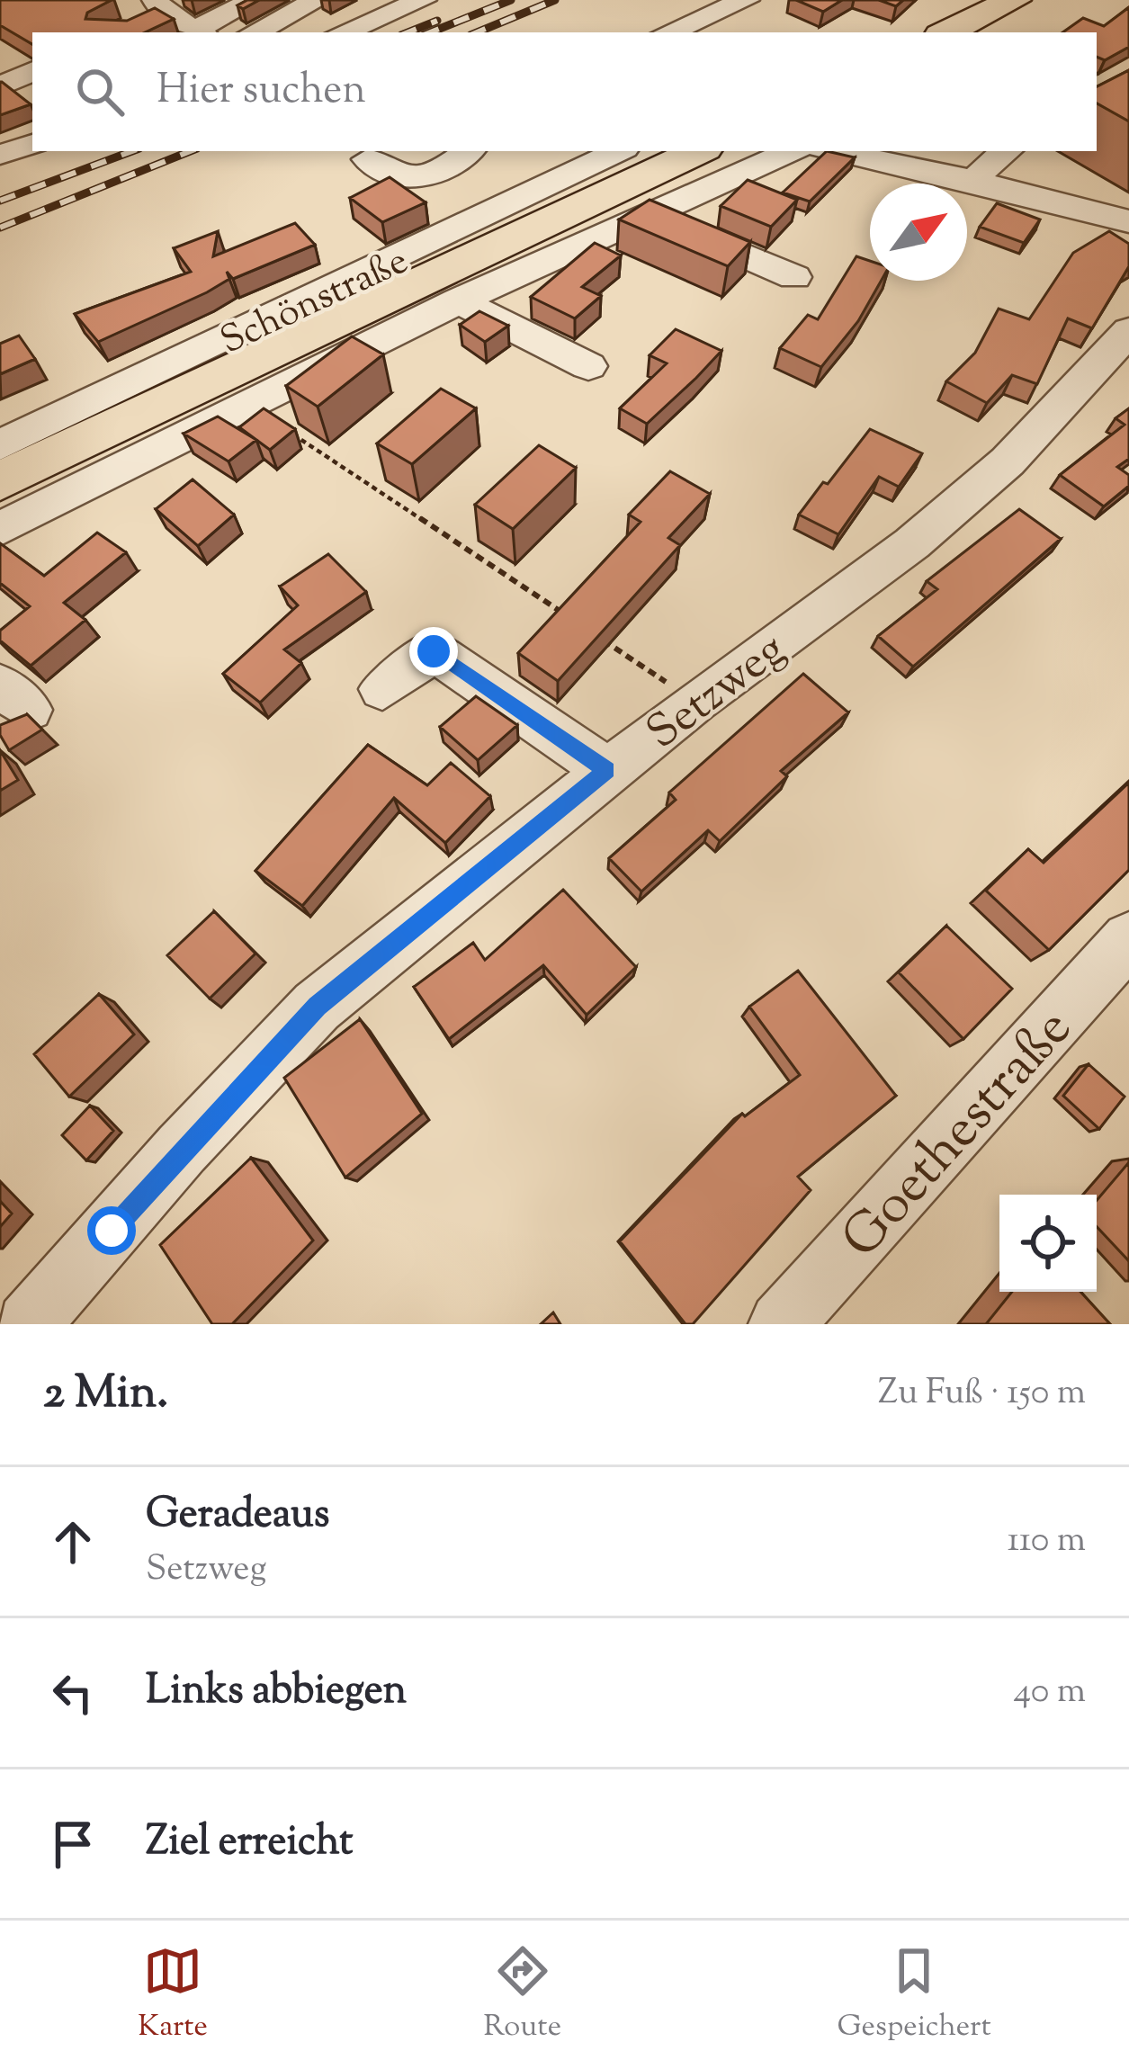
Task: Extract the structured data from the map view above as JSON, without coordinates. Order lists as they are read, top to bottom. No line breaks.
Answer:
{"streets":{"street":["Schönstraße","Setzweg","Goethestraße"]},"north":"top right","page":{"search":"Hier suchen","heading":["2 Min.","Zu Fuß · 150 m"],"list":[["Geradeaus","Setzweg","110 m"],["Links abbiegen","40 m"],"Ziel erreicht"],"nav":["Karte","Route","Gespeichert"]}}
